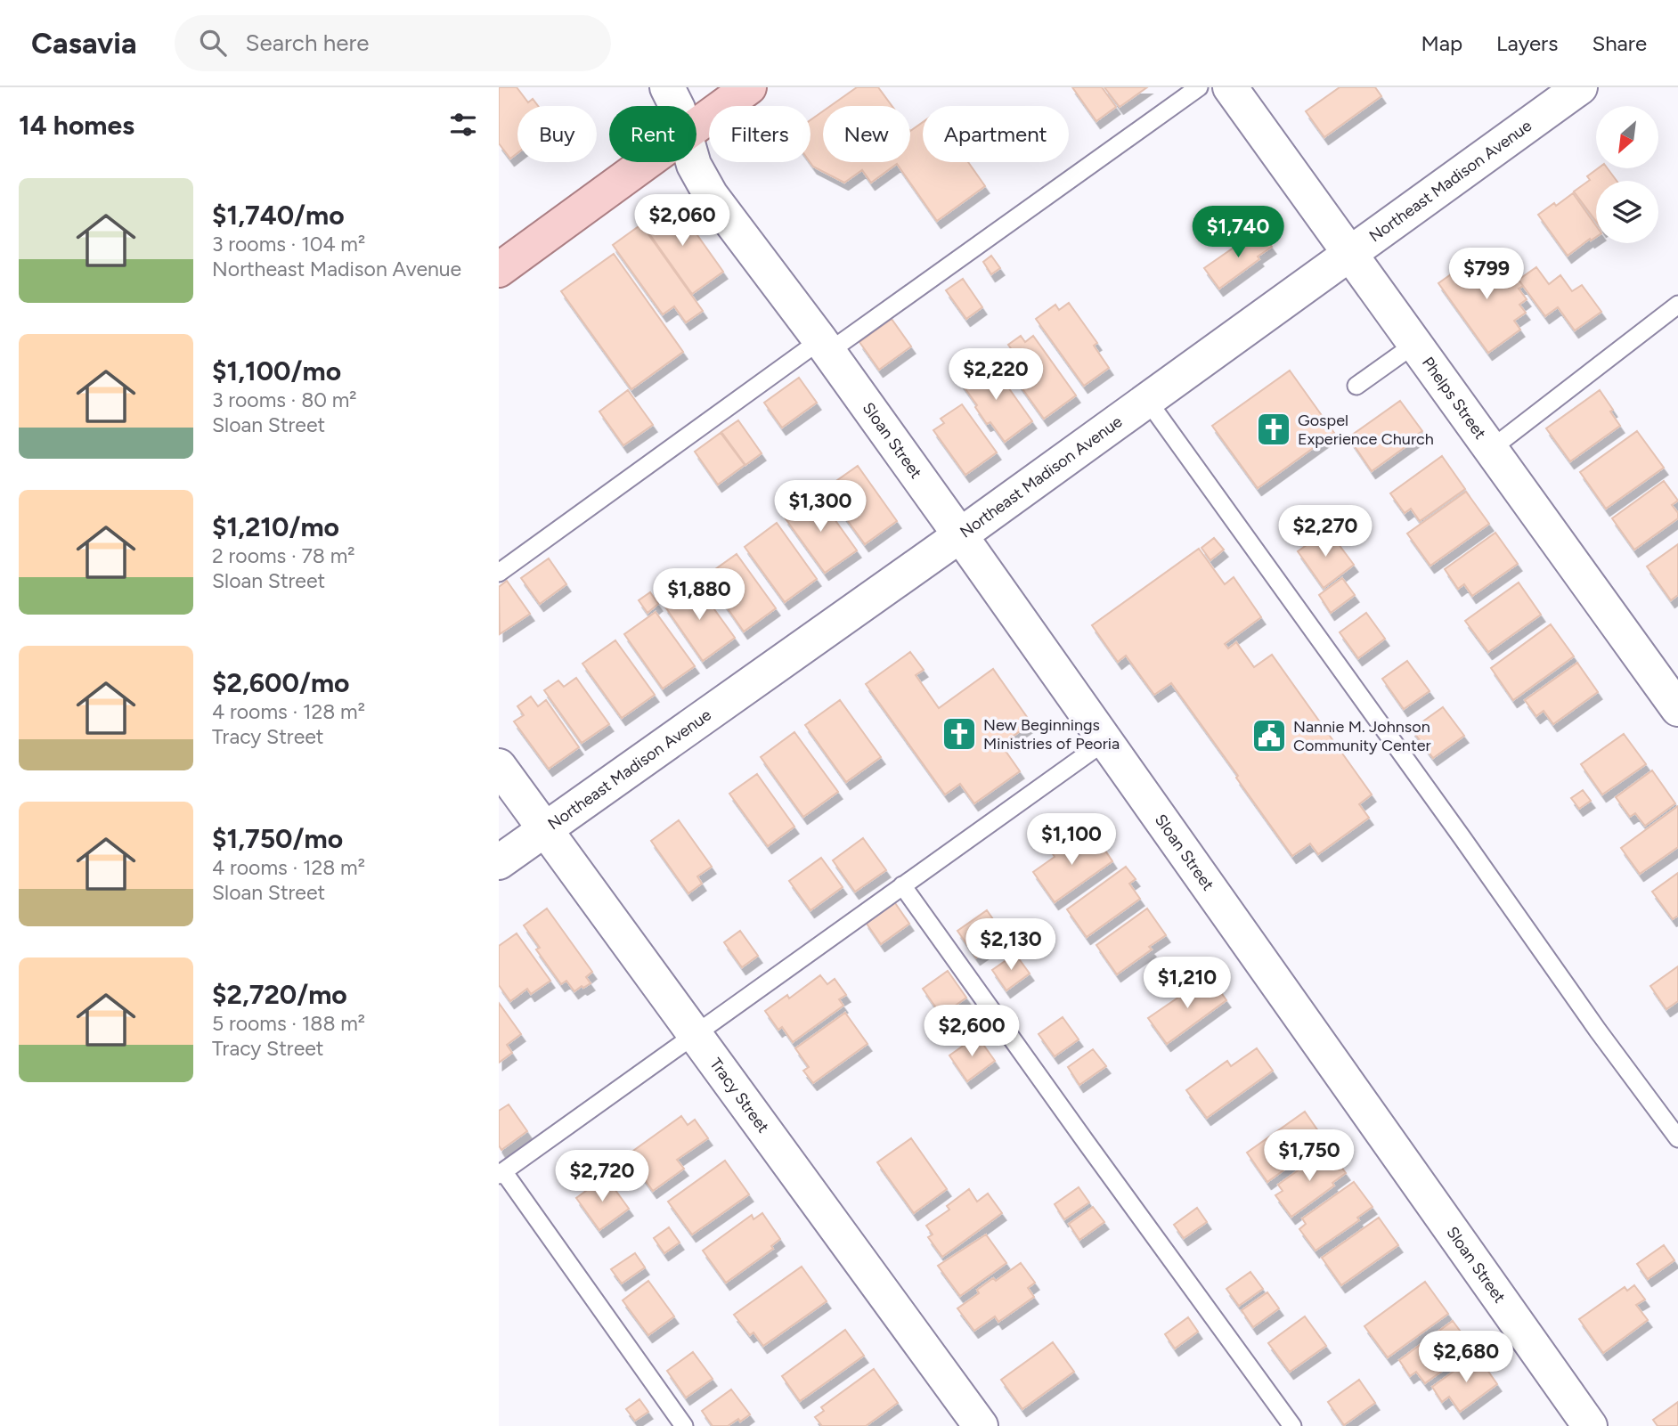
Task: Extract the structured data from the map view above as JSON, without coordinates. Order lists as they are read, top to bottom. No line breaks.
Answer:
{"streets":{"street":["Northeast Madison Avenue","Phelps Street","Sloan Street","Tracy Street"]},"crossings":[["Northeast Madison Avenue","Phelps Street"],["Northeast Madison Avenue","Sloan Street"],["Northeast Madison Avenue","Tracy Street"]],"places":{"church":["Gospel Experience Church","New Beginnings Ministries of Peoria"],"public building":["Nannie M. Johnson Community Center"]},"north":"bottom left","page":{"header":"Casavia","search":"Search here","nav":["Map","Layers","Share"],"heading":"14 homes","chip":["Buy","Rent","Filters","New","Apartment"],"list":[{"name":"$1,740/mo","note":"3 rooms · 104 m² · Northeast Madison Avenue"},{"name":"$1,100/mo","note":"3 rooms · 80 m² · Sloan Street"},{"name":"$1,210/mo","note":"2 rooms · 78 m² · Sloan Street"},{"name":"$2,600/mo","note":"4 rooms · 128 m² · Tracy Street"},{"name":"$1,750/mo","note":"4 rooms · 128 m² · Sloan Street"},{"name":"$2,720/mo","note":"5 rooms · 188 m² · Tracy Street"}],"price":["$2,060","$1,740","$799","$2,220","$1,300","$2,270","$1,880","$1,100","$2,130","$1,210","$2,600","$1,750","$2,720","$2,680"]}}
